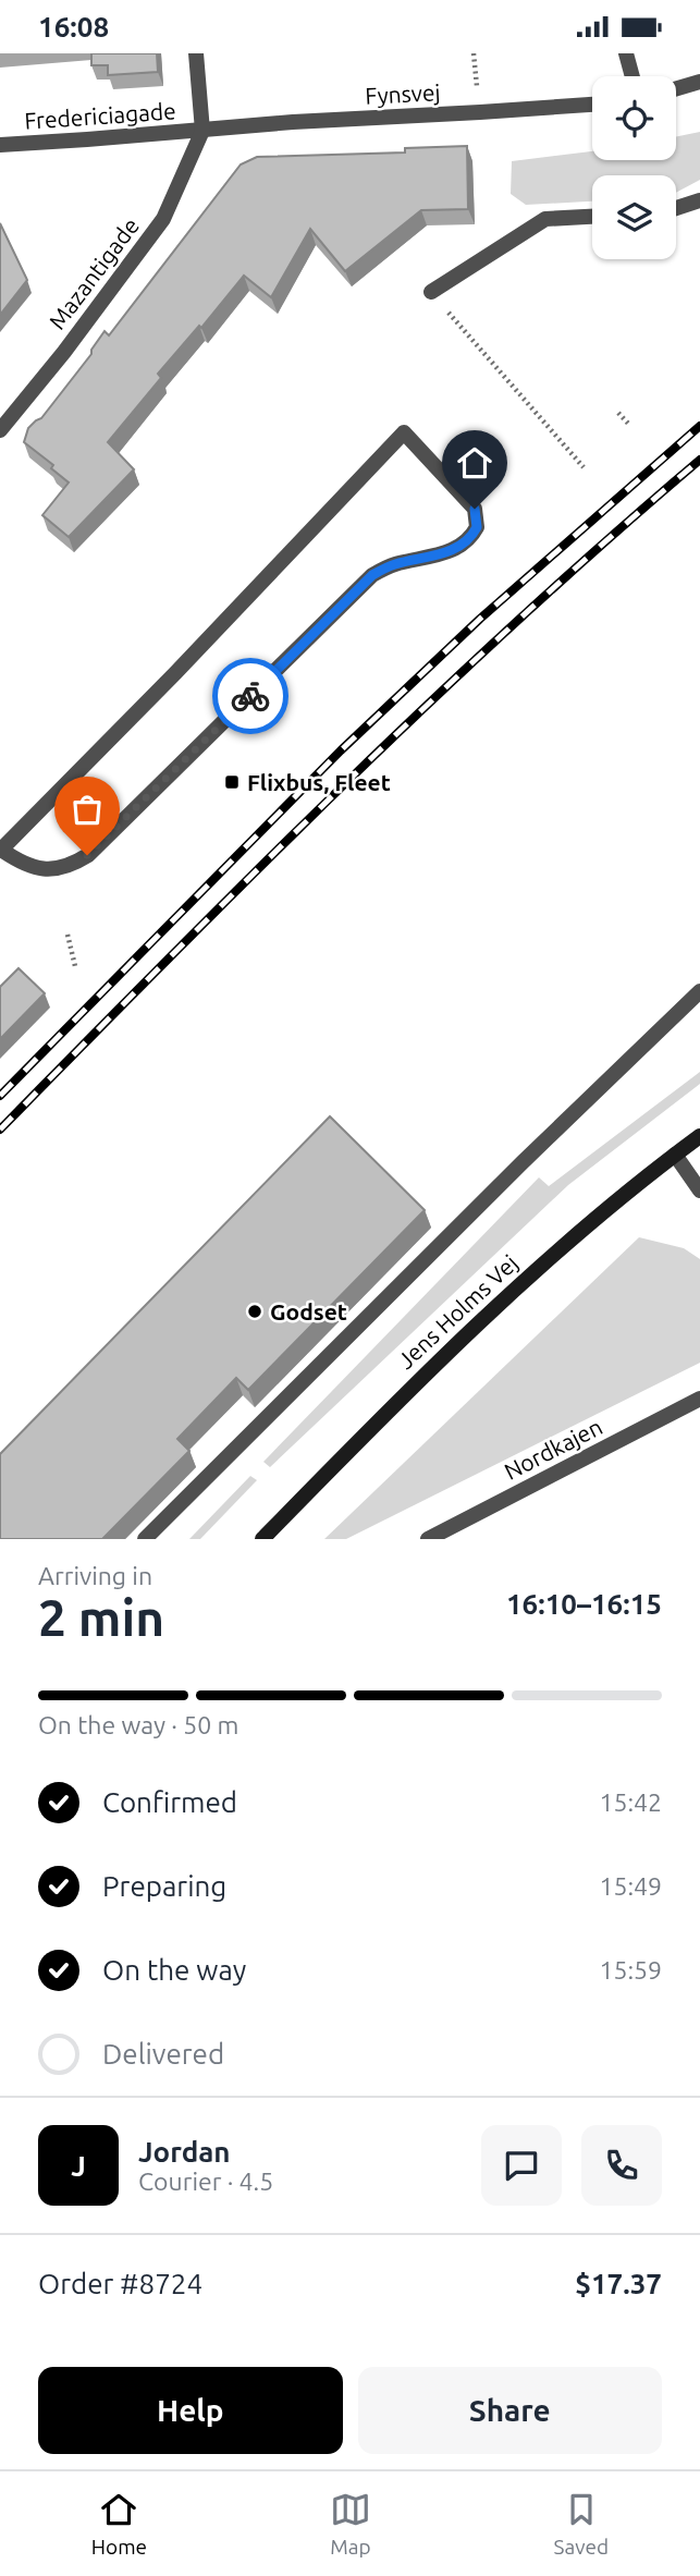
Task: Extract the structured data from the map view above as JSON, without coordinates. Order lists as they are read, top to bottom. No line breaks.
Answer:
{"streets":{"main road":["Jens Holms Vej"],"street":["Fynsvej","Fredericiagade","Mazantigade","Nordkajen"]},"crossings":[["Fynsvej","Fredericiagade"],["Fynsvej","Mazantigade"],["Fredericiagade","Mazantigade"]],"places":{"transit":["Flixbus, Fleet"],"other":["Godset"]},"page":{"status":"16:08","heading":["2 min","Arriving in","16:10–16:15"],"panel":["Jordan","Courier · 4.5","Order #8724","$17.37"],"bar":"On the way · 50 m","list":[["Confirmed","15:42"],["Preparing","15:49"],["On the way","15:59"],"Delivered"],"round":"J","buttons":["Help","Share"],"tabs":["Home","Map","Saved"]}}
